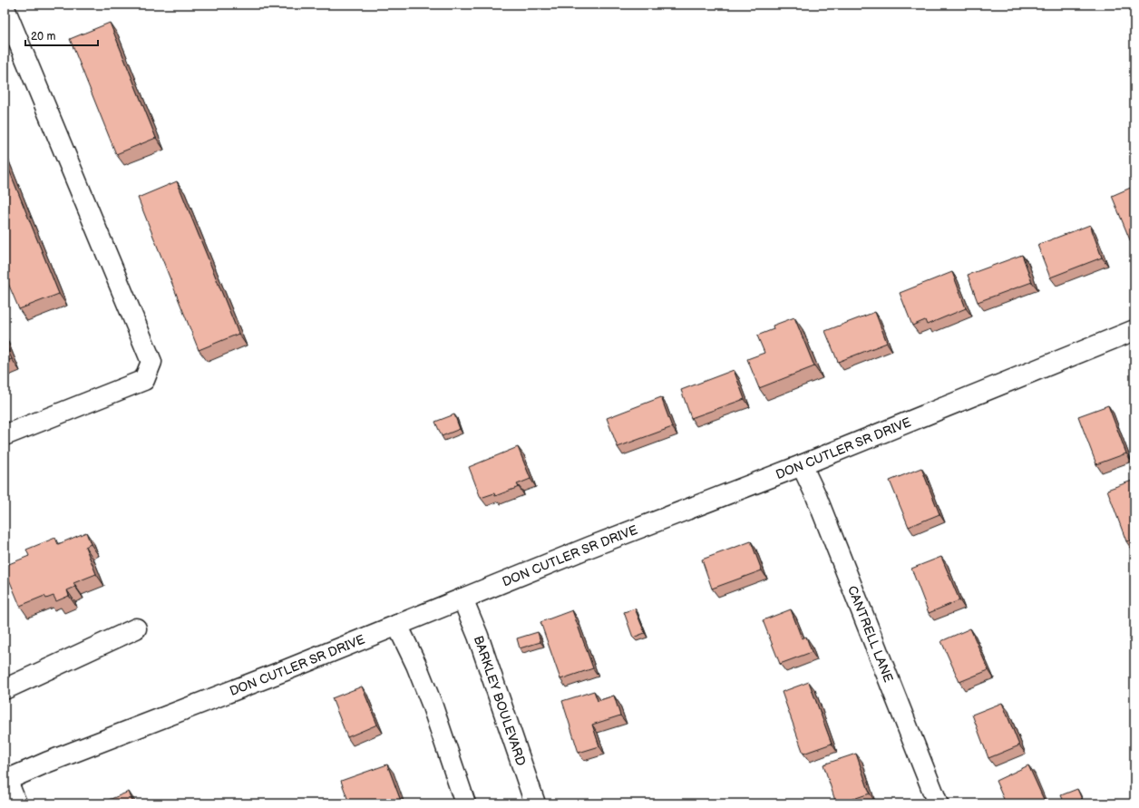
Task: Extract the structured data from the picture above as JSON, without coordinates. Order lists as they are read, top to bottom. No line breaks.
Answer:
{"streets":{"street":["DON CUTLER SR DRIVE","CANTRELL LANE","BARKLEY BOULEVARD"]},"crossings":[["DON CUTLER SR DRIVE","CANTRELL LANE"],["DON CUTLER SR DRIVE","BARKLEY BOULEVARD"]],"scale_bar":"20 m"}
